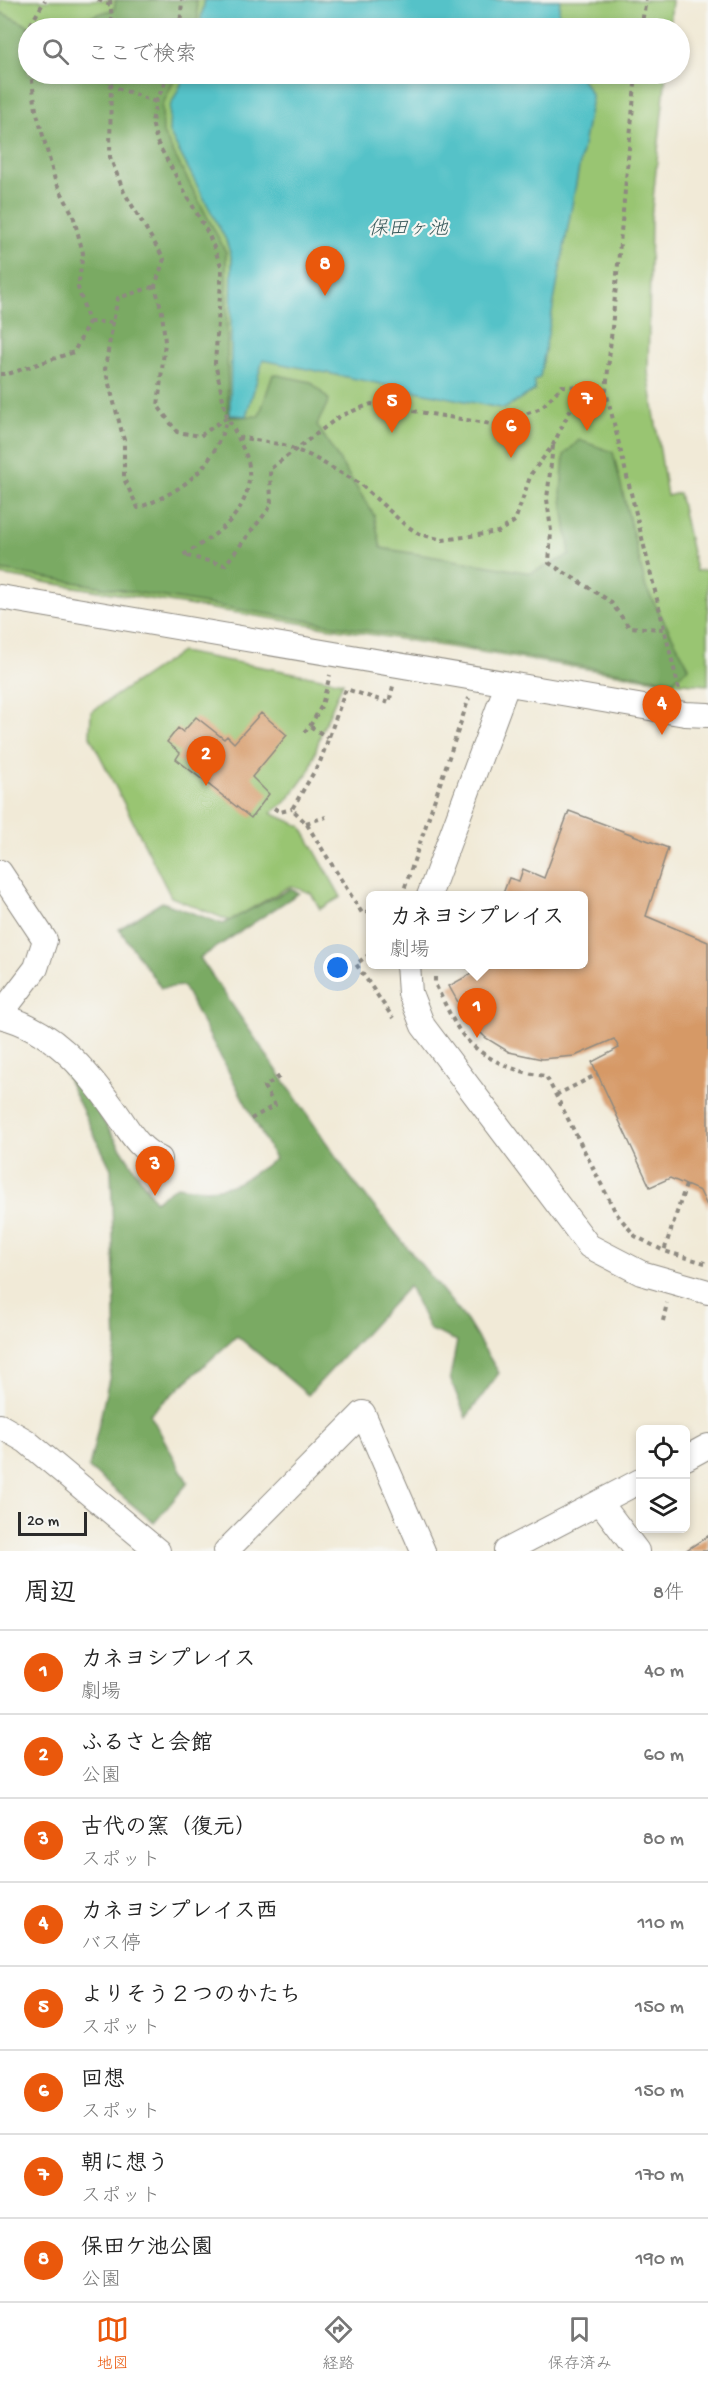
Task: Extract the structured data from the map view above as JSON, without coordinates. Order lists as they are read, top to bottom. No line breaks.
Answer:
{"water":["保田ヶ池"],"scale_bar":"20 m","page":{"search":"ここで検索","pins":["8","7","5","6","4","2","1","3"],"popup":["カネヨシプレイス","劇場"],"scale":"20 m","heading":["周辺","8件"],"list":[{"mark":"1","name":"カネヨシプレイス","note":"劇場","value":"40 m"},{"mark":"2","name":"ふるさと会館","note":"公園","value":"60 m"},{"mark":"3","name":"古代の窯（復元）","note":"スポット","value":"80 m"},{"mark":"4","name":"カネヨシプレイス西","note":"バス停","value":"110 m"},{"mark":"5","name":"よりそう２つのかたち","note":"スポット","value":"150 m"},{"mark":"6","name":"回想","note":"スポット","value":"150 m"},{"mark":"7","name":"朝に想う","note":"スポット","value":"170 m"},{"mark":"8","name":"保田ケ池公園","note":"公園","value":"190 m"}],"nav":["地図","経路","保存済み"]}}
